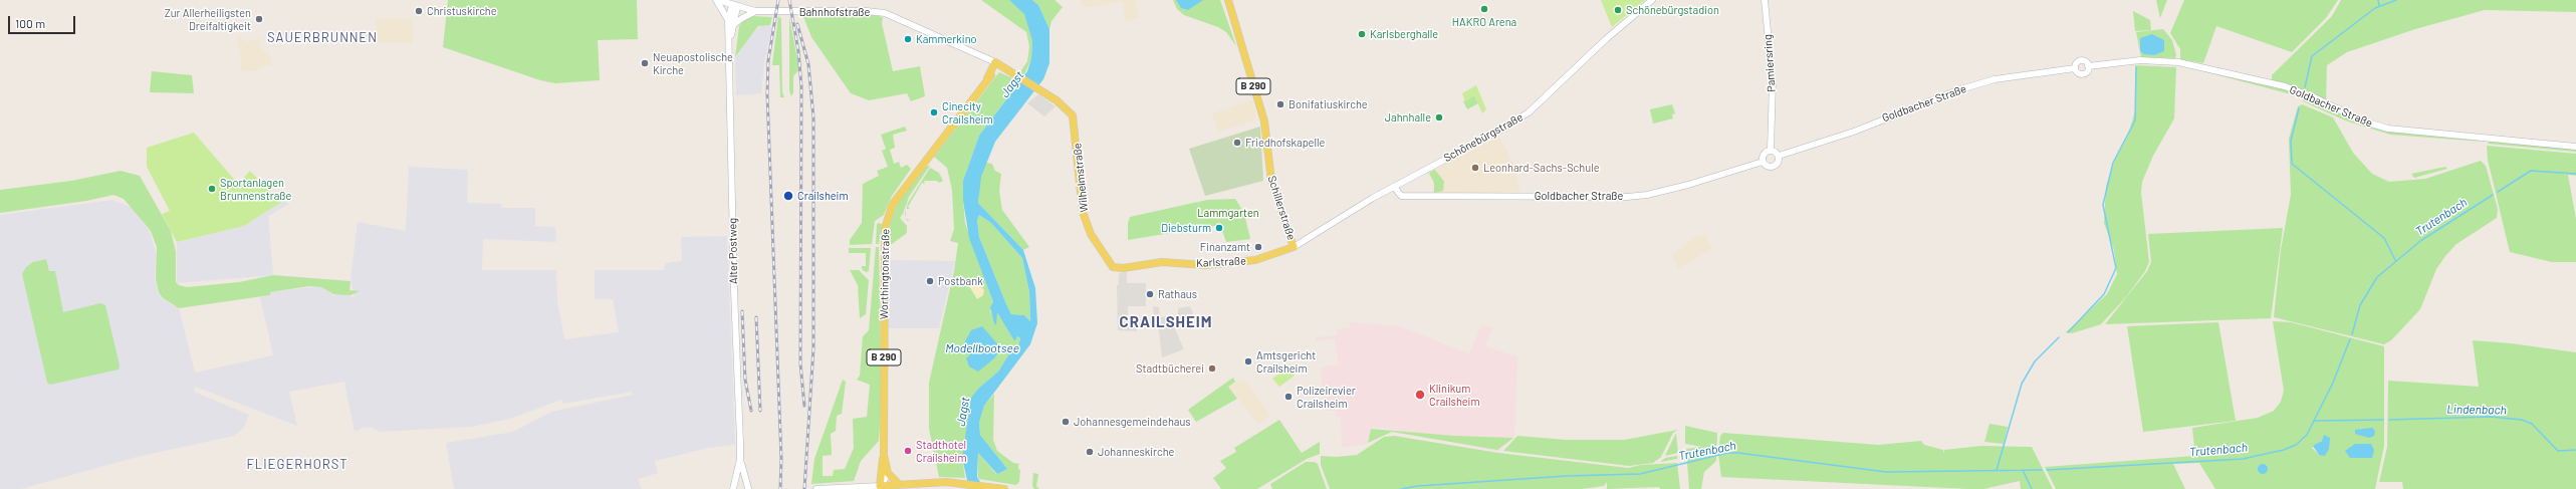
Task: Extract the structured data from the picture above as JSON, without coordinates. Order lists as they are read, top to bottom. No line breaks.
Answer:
{"streets":{"main road":["Bahnhofstraße","Pamiersring","B 290","Goldbacher Straße","Schönebürgstraße","Wilhelmstraße","Schillerstraße","Alter Postweg","Karlstraße","Worthingtonstraße"]},"crossings":[["Bahnhofstraße","Wilhelmstraße"],["Bahnhofstraße","Worthingtonstraße"],["Pamiersring","Goldbacher Straße"],["Goldbacher Straße","Schönebürgstraße"],["Schönebürgstraße","Schillerstraße"],["Schönebürgstraße","Karlstraße"],["Wilhelmstraße","Karlstraße"],["Wilhelmstraße","Worthingtonstraße"],["Schillerstraße","Karlstraße"]],"districts":["SAUERBRUNNEN","CRAILSHEIM","FLIEGERHORST"],"water":["Jagst","Trutenbach","Modellbootsee","Lindenbach"],"parks":["Lammgarten"],"places":["HAKRO Arena","Schönebürgstadion","Christuskirche","Zur Allerheiligsten Dreifaltigkeit","Karlsberghalle","Kammerkino","Neuapostolische Kirche","Bonifatiuskirche","Cinecity Crailsheim","Jahnhalle","Friedhofskapelle","Leonhard-Sachs-Schule","Sportanlagen Brunnenstraße","Crailsheim","Diebsturm","Finanzamt","Postbank","Rathaus","Amtsgericht Crailsheim","Stadtbücherei","Klinikum Crailsheim","Polizeirevier Crailsheim","Johannesgemeindehaus","Stadthotel Crailsheim","Johanneskirche"],"scale_bar":"100 m"}
